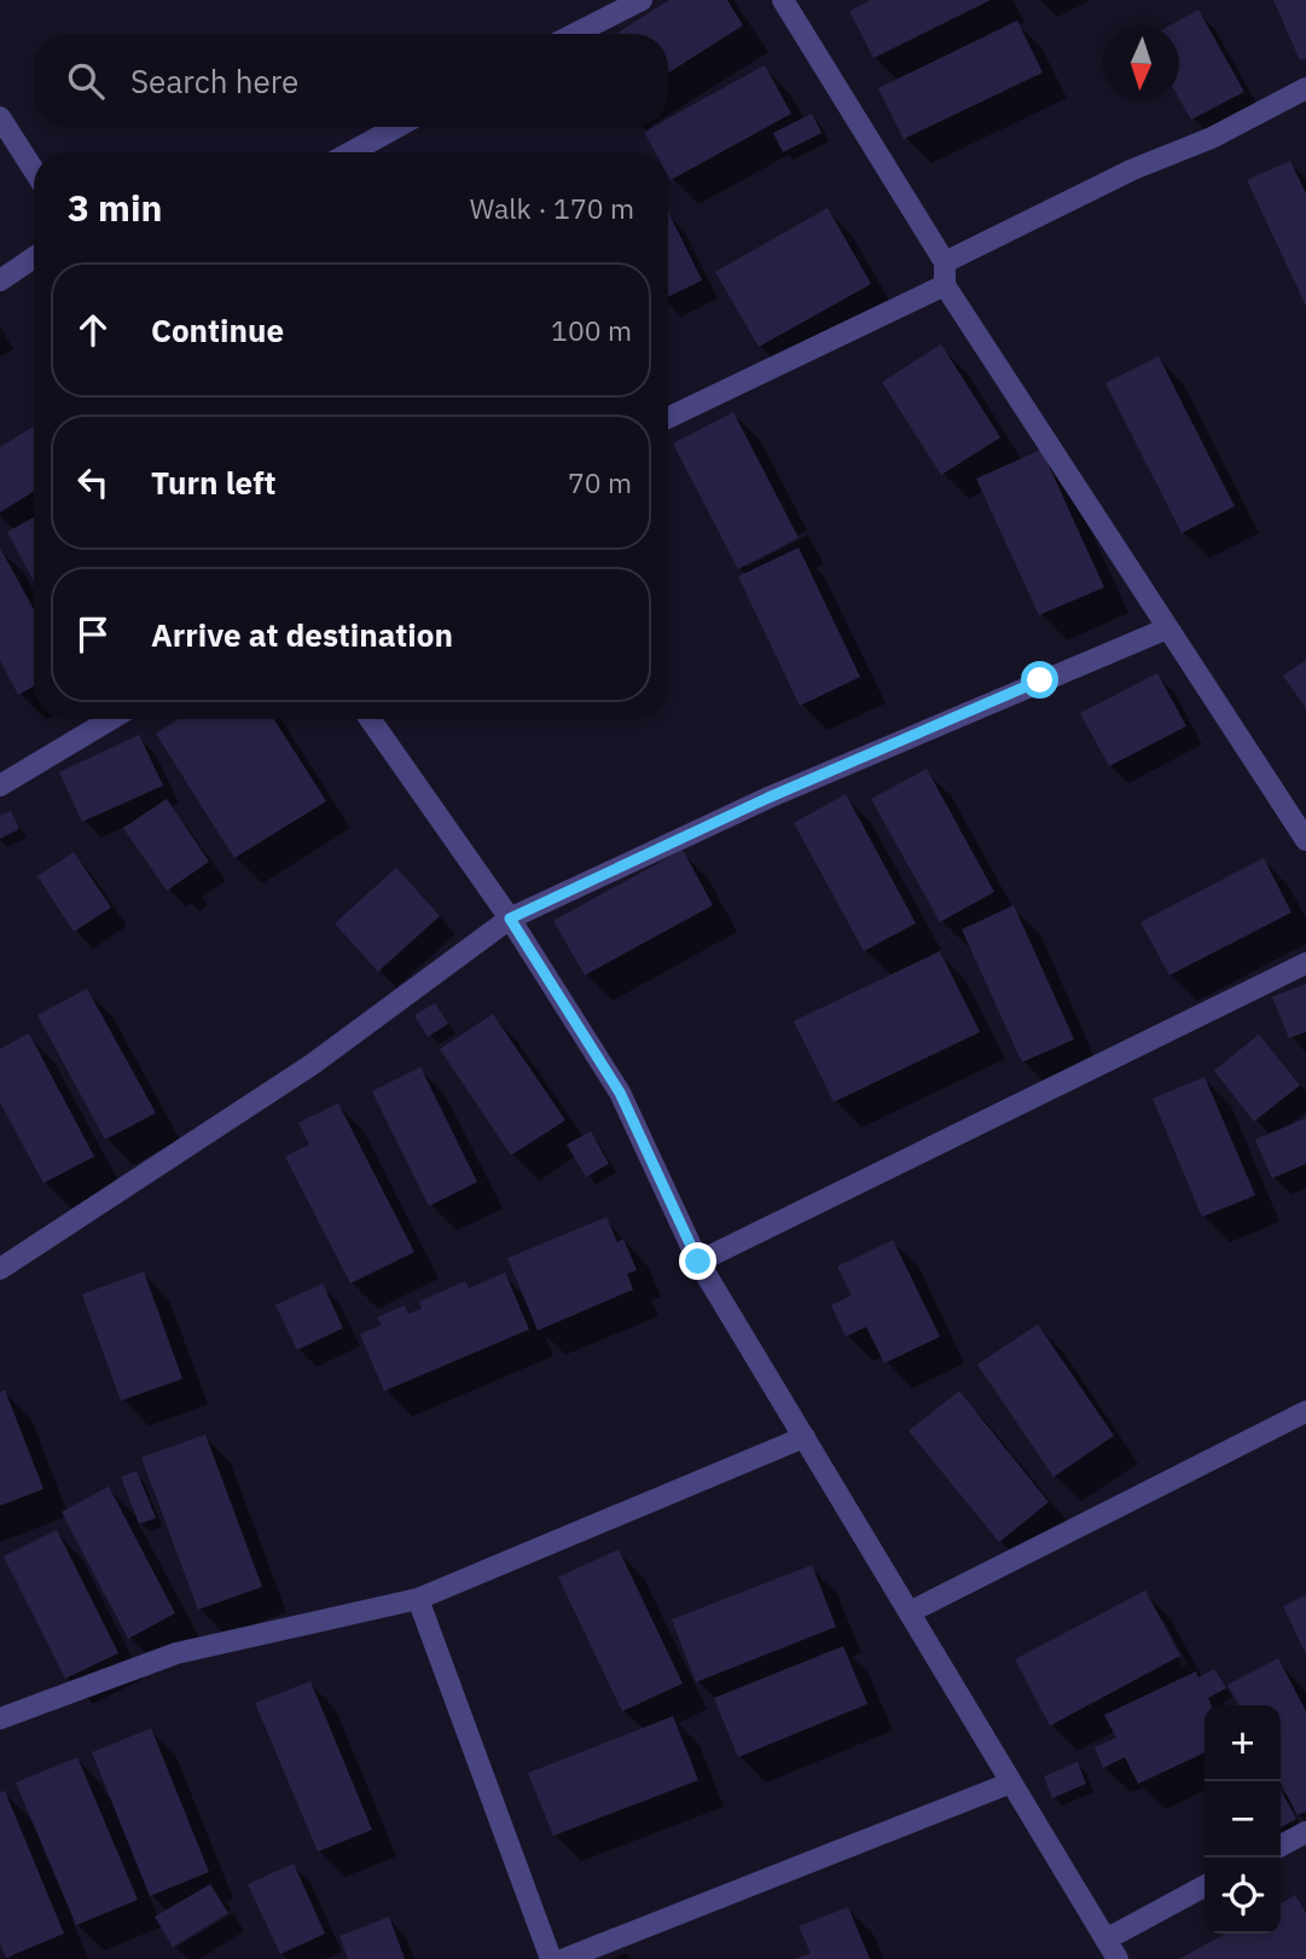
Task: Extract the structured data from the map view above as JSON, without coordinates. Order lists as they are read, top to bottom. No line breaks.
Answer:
{"north":"bottom","page":{"search":"Search here","heading":["3 min","Walk · 170 m"],"list":[["Continue","100 m"],["Turn left","70 m"],"Arrive at destination"],"map_buttons":["+","−"]}}
